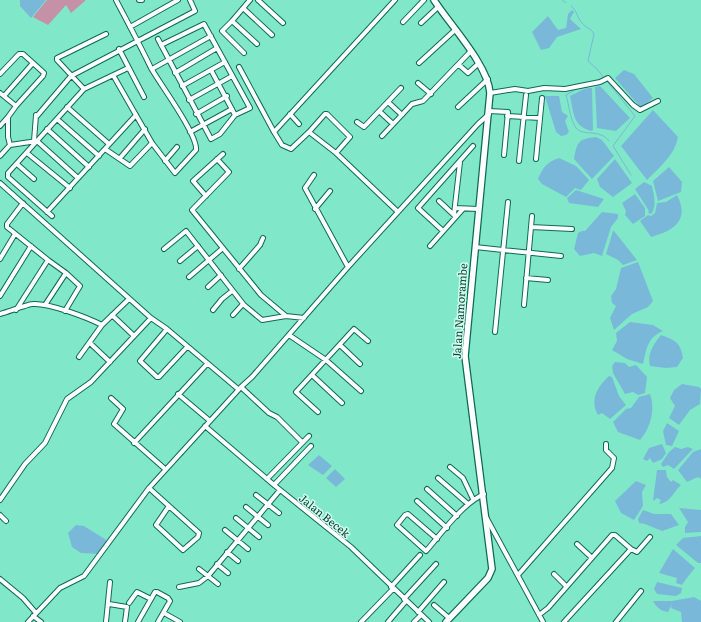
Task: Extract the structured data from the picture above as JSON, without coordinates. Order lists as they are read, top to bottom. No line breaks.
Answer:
{"streets":{"main road":["Jalan Namorambe"],"street":["Jalan Becek"]}}
